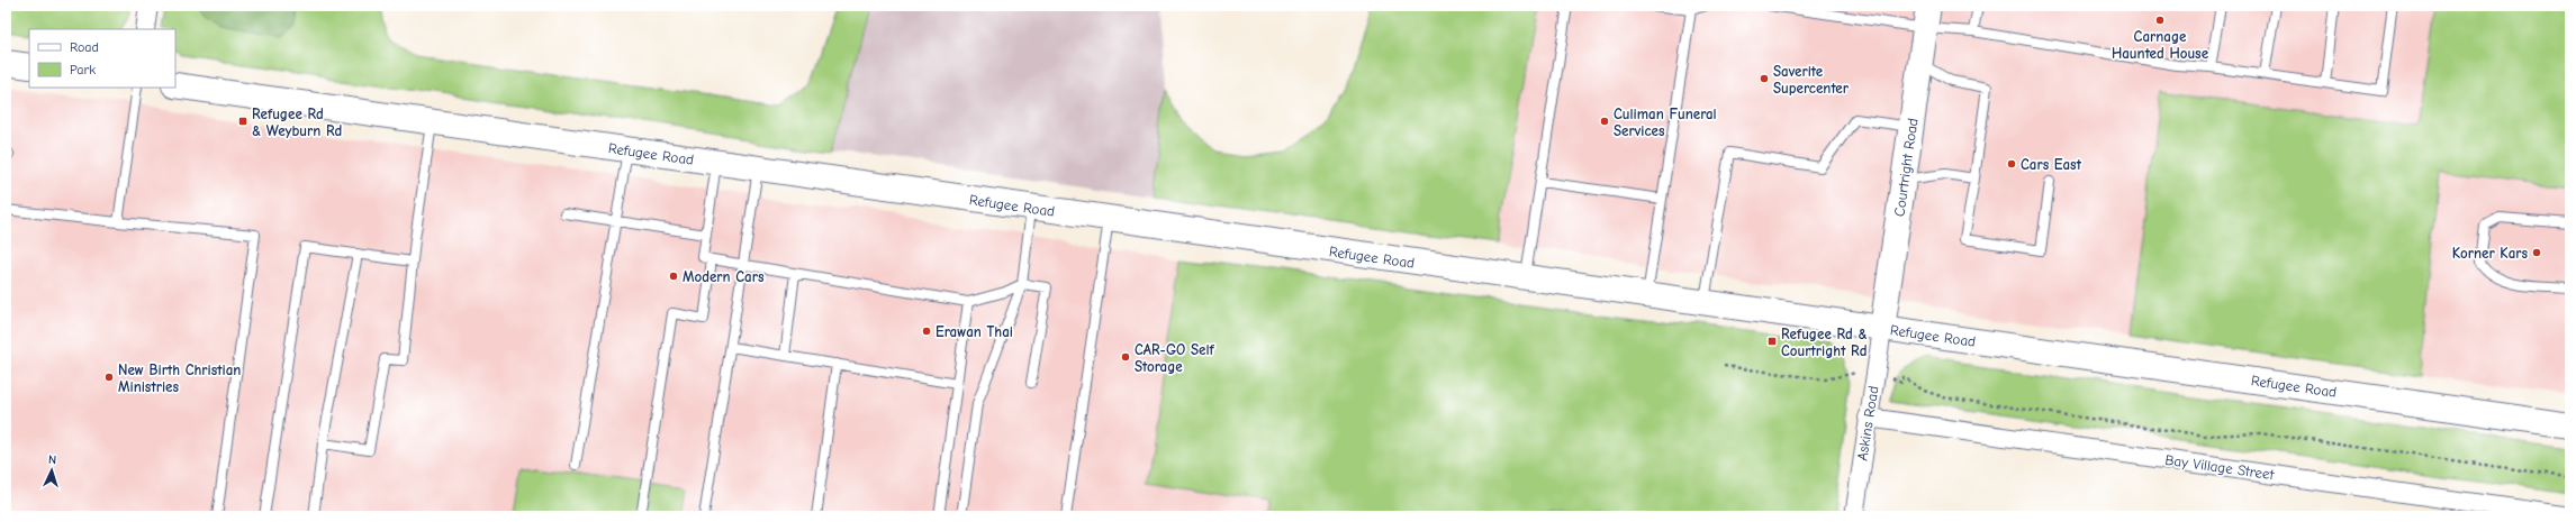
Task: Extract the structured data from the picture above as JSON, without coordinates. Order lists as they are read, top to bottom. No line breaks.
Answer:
{"streets":{"main road":["Refugee Road","Courtright Road"],"street":["Askins Road","Bay Village Street"]},"crossings":[["Refugee Road","Courtright Road"],["Refugee Road","Askins Road"],["Courtright Road","Askins Road"],["Askins Road","Bay Village Street"]],"places":{"other":["Carnage Haunted House","Saverite Supercenter","Culiman Funeral Services","Cars East","Korner Kars","Modern Cars","Erawan Thai","CAR-GO Self Storage","New Birth Christian Ministries"],"transit":["Refugee Rd & Weyburn Rd","Refugee Rd & Courtright Rd"]},"legend":["Road","Park"],"north":"top"}
